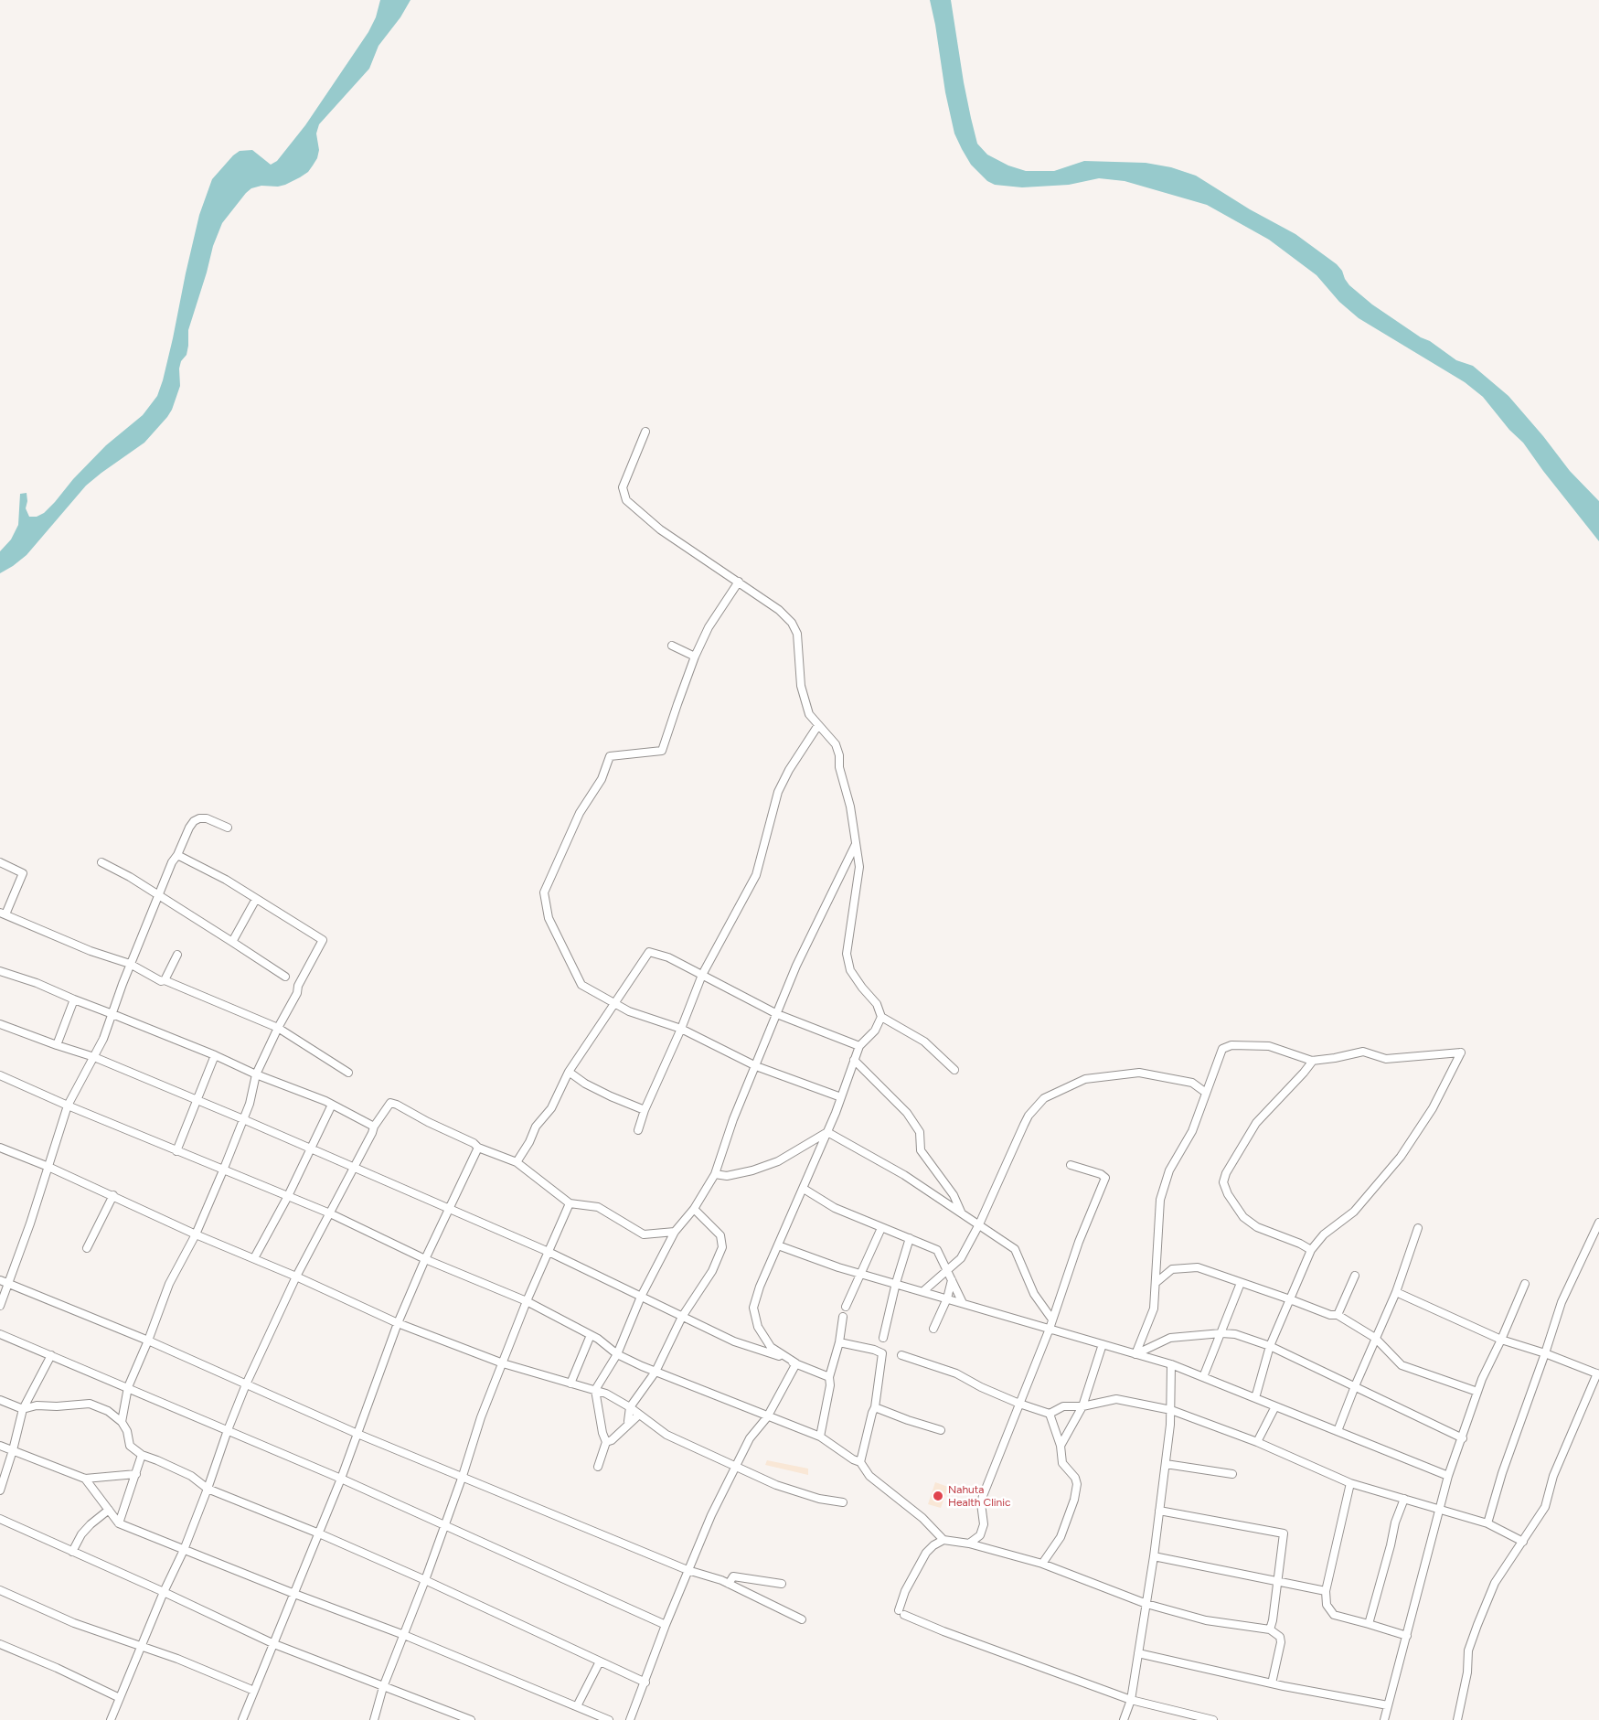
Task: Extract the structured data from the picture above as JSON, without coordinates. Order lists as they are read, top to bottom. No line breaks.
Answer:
{"places":["Nahuta Health Clinic"]}
